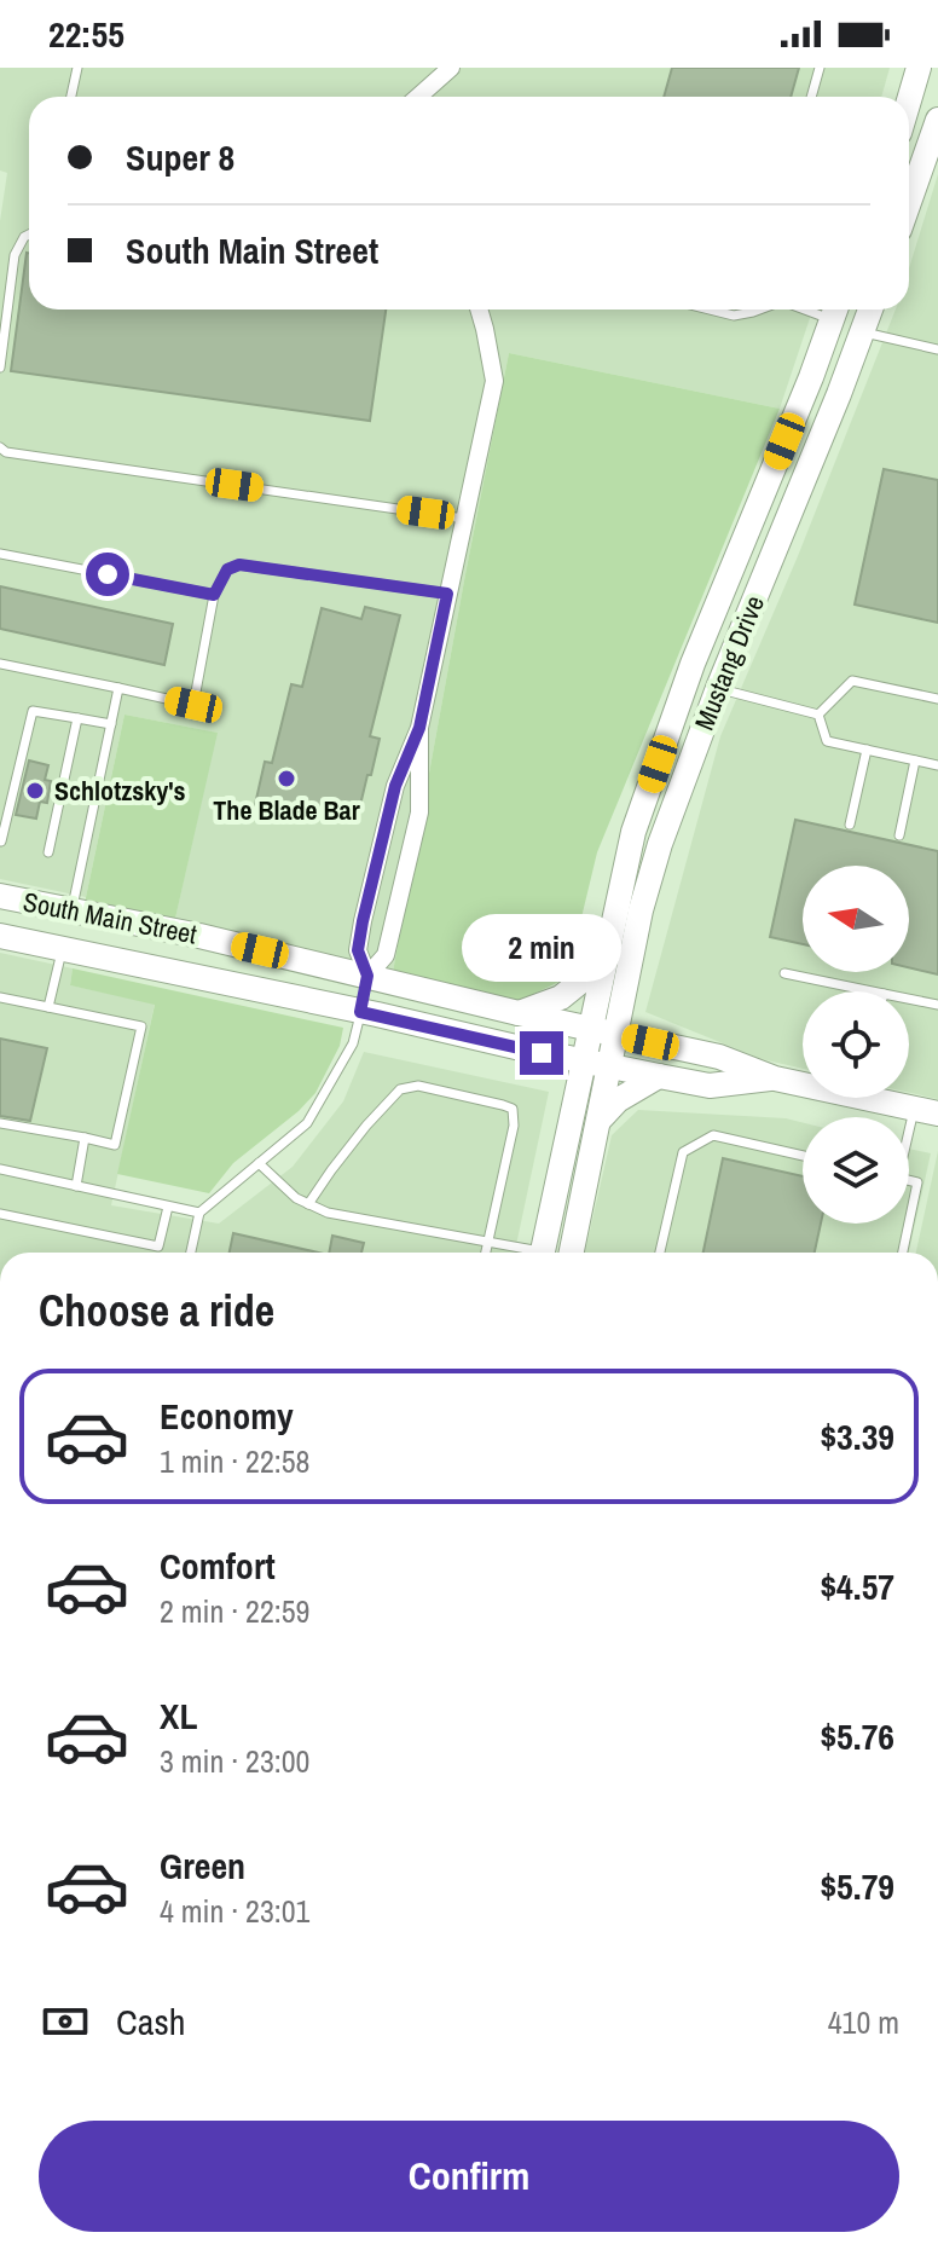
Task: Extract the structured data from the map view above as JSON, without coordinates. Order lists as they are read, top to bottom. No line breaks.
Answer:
{"streets":{"main road":["Mustang Drive","South Main Street"]},"crossings":[["Mustang Drive","South Main Street"]],"places":["The Blade Bar","Schlotzsky's"],"north":"left","page":{"status":"22:55","banner":["Super 8","South Main Street"],"bubble":"2 min","heading":"Choose a ride","list":[{"name":"Economy","note":"1 min · 22:58","value":"$3.39"},{"name":"Comfort","note":"2 min · 22:59","value":"$4.57"},{"name":"XL","note":"3 min · 23:00","value":"$5.76"},{"name":"Green","note":"4 min · 23:01","value":"$5.79"}],"pay":["Cash","410 m"],"buttons":"Confirm"}}
